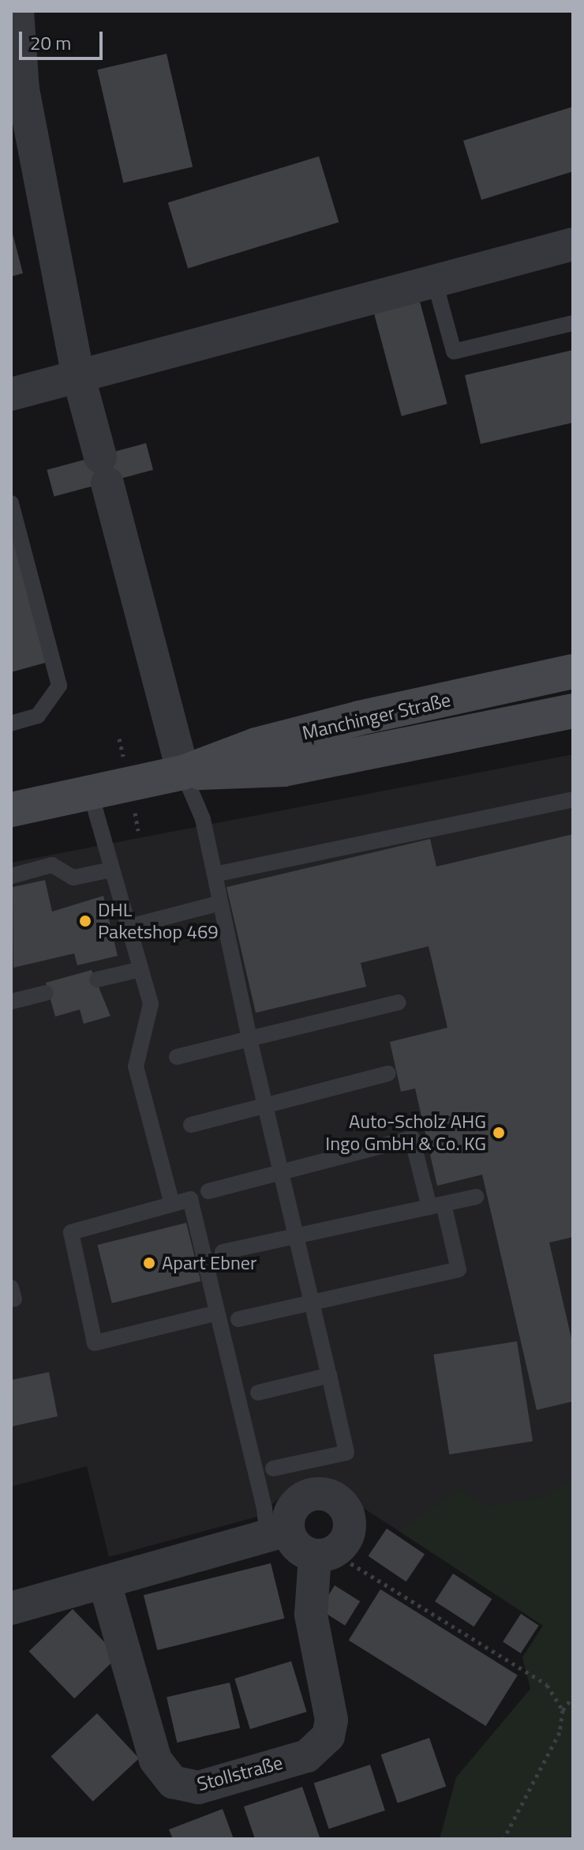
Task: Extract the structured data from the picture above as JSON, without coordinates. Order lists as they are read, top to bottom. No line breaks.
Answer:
{"streets":{"main road":["Manchinger Straße"],"street":["Stollstraße"]},"places":["DHL Paketshop 469","Auto-Scholz AHG Ingo GmbH & Co. KG","Apart Ebner"],"scale_bar":"20 m"}
